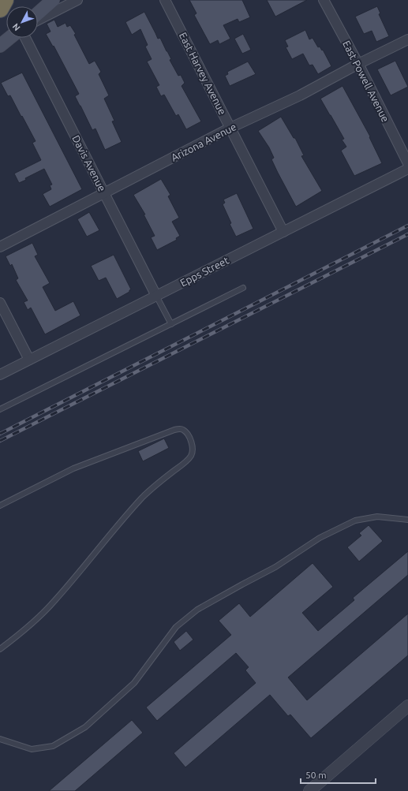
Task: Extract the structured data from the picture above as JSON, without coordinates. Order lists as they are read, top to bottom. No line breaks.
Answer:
{"streets":{"street":["East Harvey Avenue","East Powell Avenue","Arizona Avenue","Davis Avenue","Epps Street"]},"crossings":[["East Harvey Avenue","Arizona Avenue"],["East Harvey Avenue","Epps Street"],["East Powell Avenue","Arizona Avenue"],["Arizona Avenue","Davis Avenue"],["Davis Avenue","Epps Street"]],"scale_bar":"50 m","north":"bottom left"}
